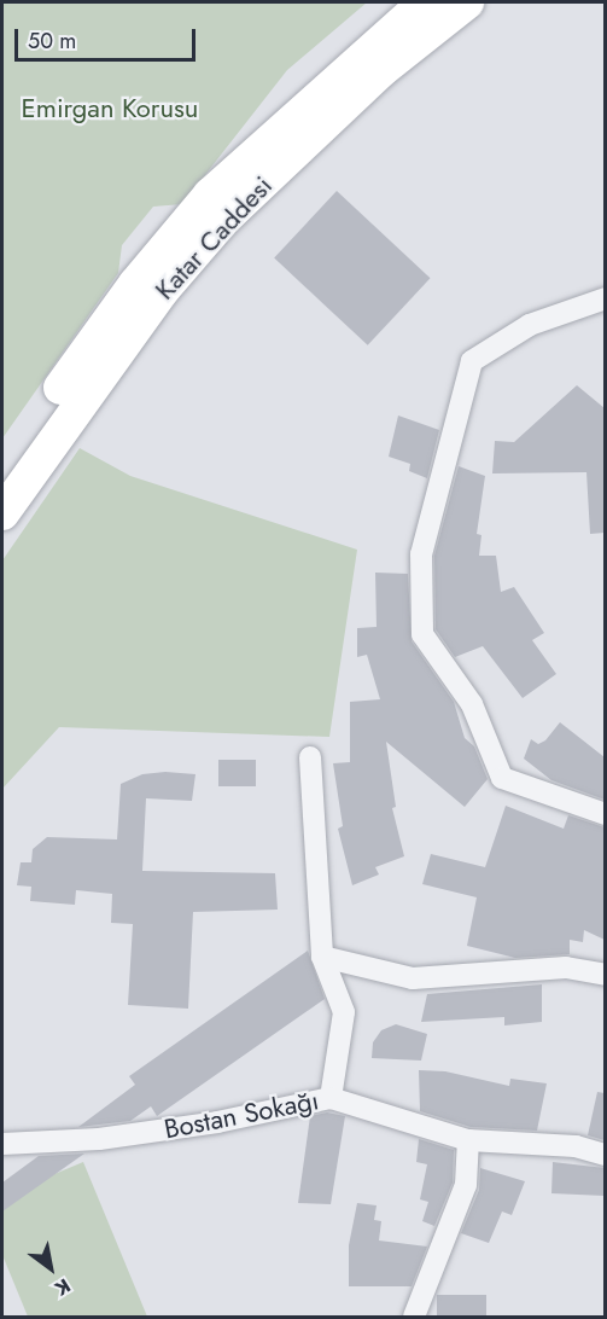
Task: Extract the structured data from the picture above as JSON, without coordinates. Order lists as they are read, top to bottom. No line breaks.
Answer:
{"streets":{"main road":["Katar Caddesi"],"street":["Bostan Sokağı"]},"parks":["Emirgan Korusu"],"scale_bar":"50 m","north":"bottom right"}
